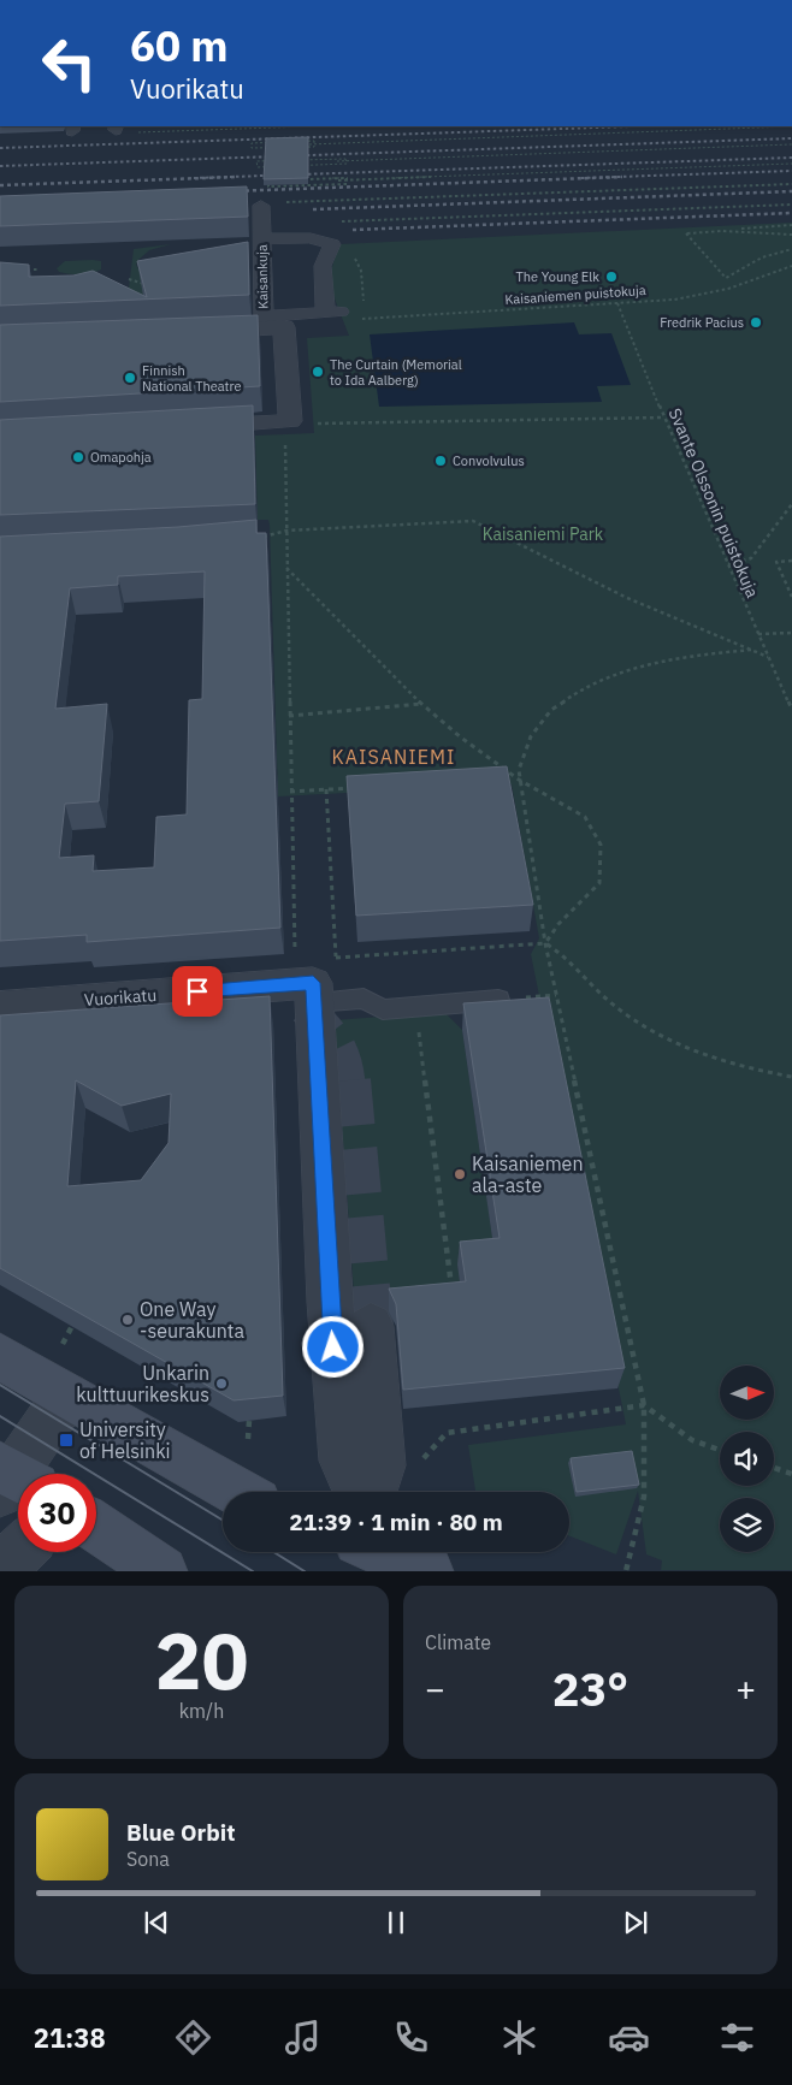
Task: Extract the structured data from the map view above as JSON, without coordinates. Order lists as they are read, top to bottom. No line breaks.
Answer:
{"streets":{"street":["Kaisankuja","Vuorikatu"],"path":["Kaisaniemen puistokuja","Svante Olssonin puistokuja"]},"crossings":[["Kaisaniemen puistokuja","Svante Olssonin puistokuja"]],"districts":["KAISANIEMI"],"parks":["Kaisaniemi Park"],"places":{"other":["The Young Elk","Fredrik Pacius","The Curtain (Memorial to Ida Aalberg)","Finnish National Theatre","Omapohja","Convolvulus","Kaisaniemen ala-aste","One Way -seurakunta","Unkarin kulttuurikeskus"],"transit":["University of Helsinki"]},"north":"right","page":{"turn":["60 m","Vuorikatu"],"limit":"30","trip":"21:39 · 1 min · 80 m","tile":[["20","km/h"],"Climate"],"heat":["−","23°","+"],"song":["Blue Orbit","Sona"],"tabs":"21:38"}}
